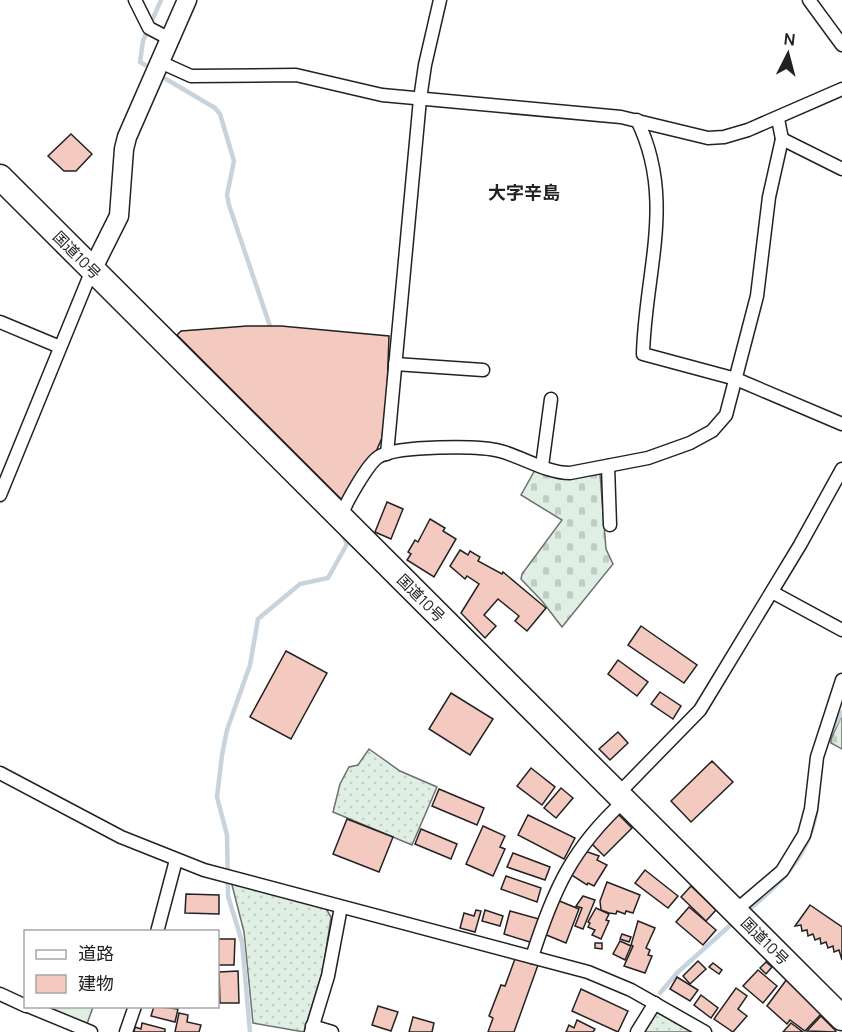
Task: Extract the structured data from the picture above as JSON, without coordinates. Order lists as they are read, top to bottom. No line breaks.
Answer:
{"streets":{"highway":["国道10号"]},"districts":["大字辛島"],"legend":["道路","建物"],"north":"top"}
